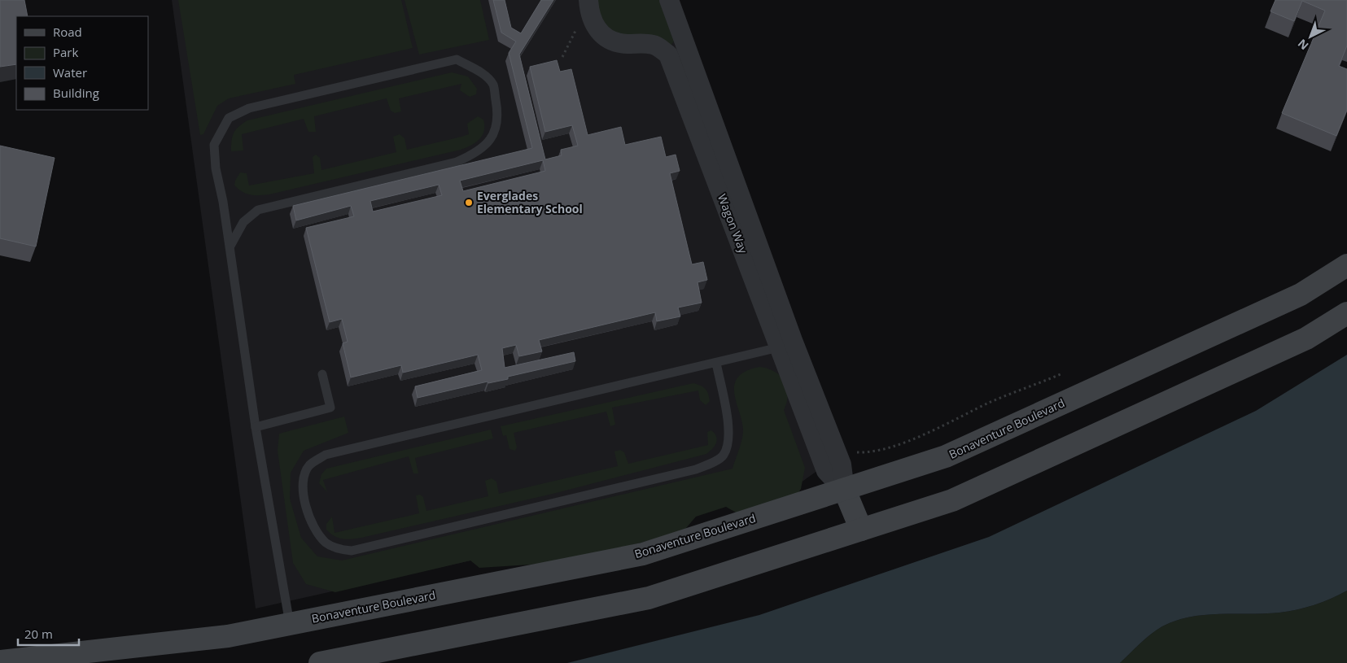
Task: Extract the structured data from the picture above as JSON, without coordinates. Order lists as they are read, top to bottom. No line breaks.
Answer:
{"streets":{"main road":["Wagon Way","Bonaventure Boulevard"]},"crossings":[["Wagon Way","Bonaventure Boulevard"]],"places":["Everglades Elementary School"],"legend":["Road","Park","Water","Building"],"scale_bar":"20 m","north":"bottom left"}
